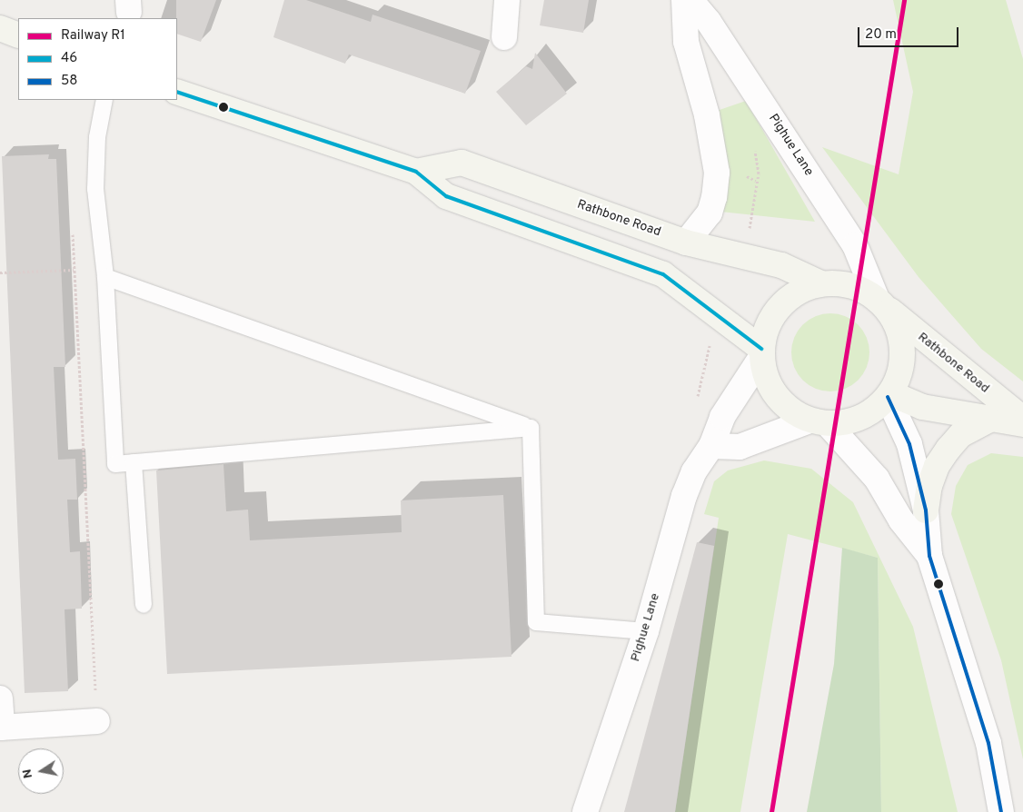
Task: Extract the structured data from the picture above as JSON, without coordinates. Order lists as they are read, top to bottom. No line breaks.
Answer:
{"streets":{"main road":["Rathbone Road"],"street":["Pighue Lane"]},"crossings":[["Pighue Lane","Rathbone Road"]],"lines":["rail line R1","transit line 46","transit line 58"],"legend":["Railway R1","46","58"],"scale_bar":"20 m","north":"left"}
